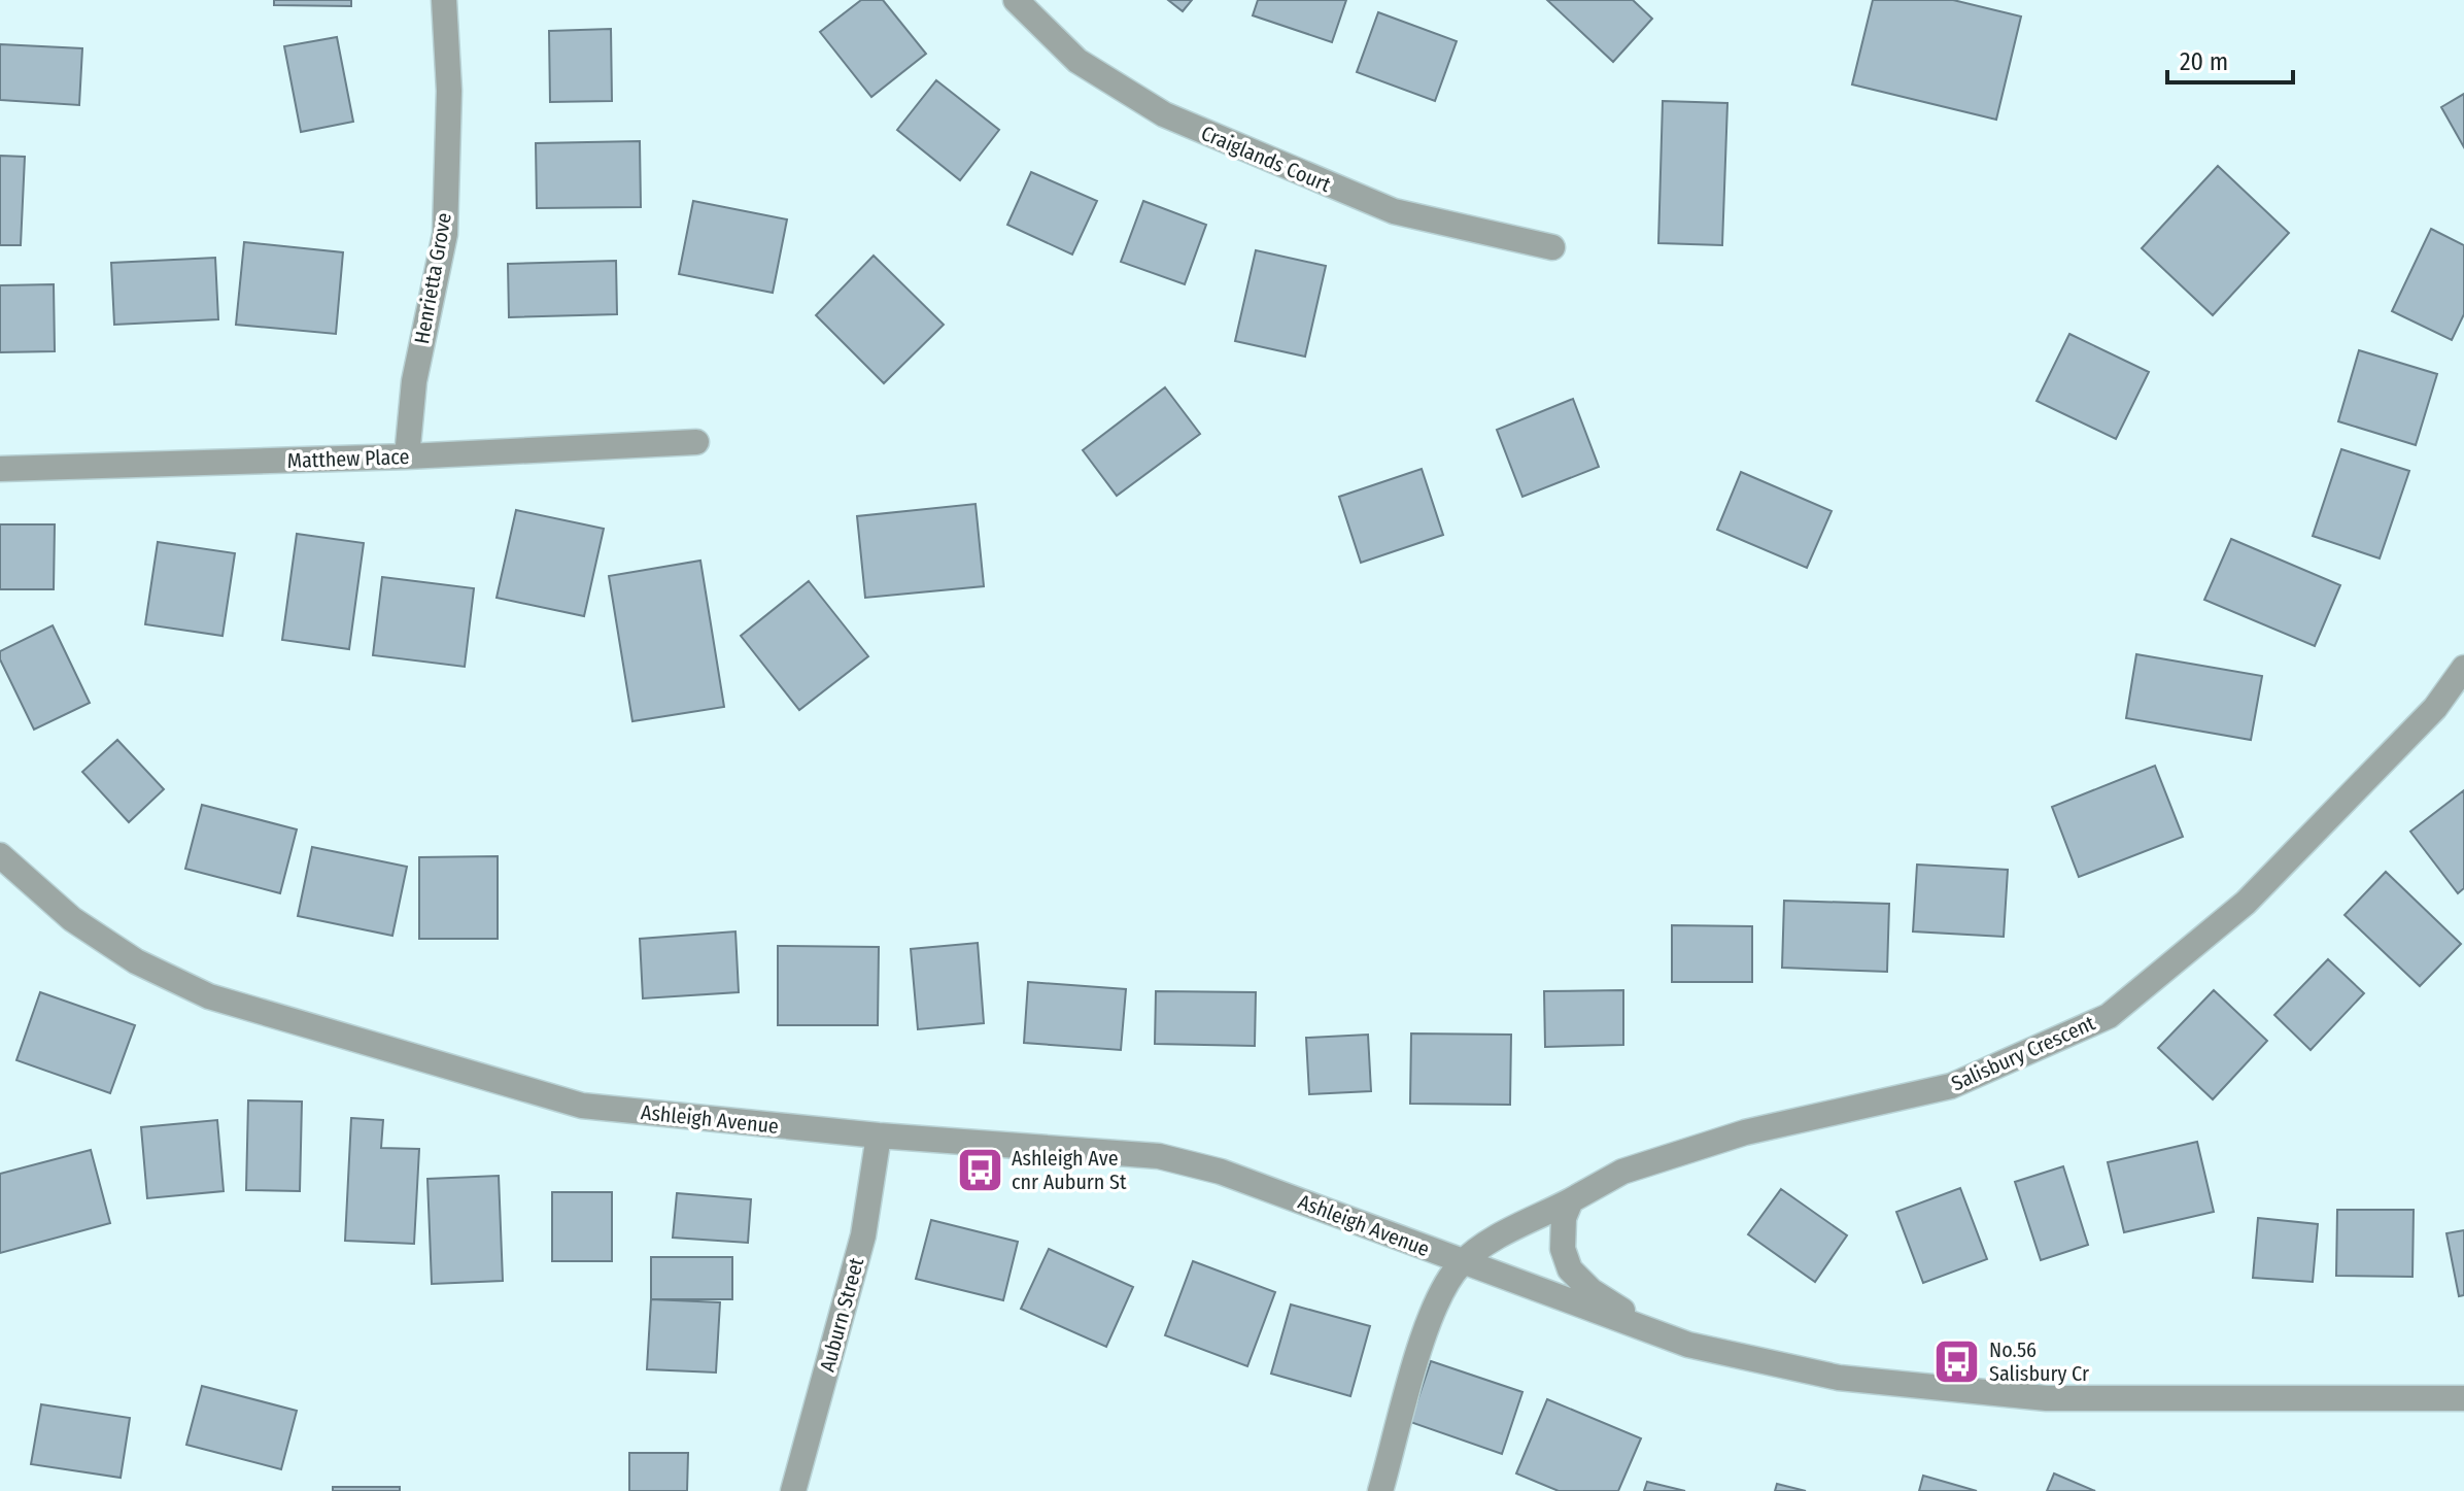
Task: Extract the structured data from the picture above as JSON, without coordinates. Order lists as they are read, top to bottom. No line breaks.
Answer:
{"streets":{"street":["Craiglands Court","Henrietta Grove","Matthew Place","Salisbury Crescent","Ashleigh Avenue","Auburn Street"]},"crossings":[["Henrietta Grove","Matthew Place"],["Salisbury Crescent","Ashleigh Avenue"],["Ashleigh Avenue","Auburn Street"]],"places":{"bus stop":["Ashleigh Ave cnr Auburn St","No.56 Salisbury Cr"]},"scale_bar":"20 m"}
